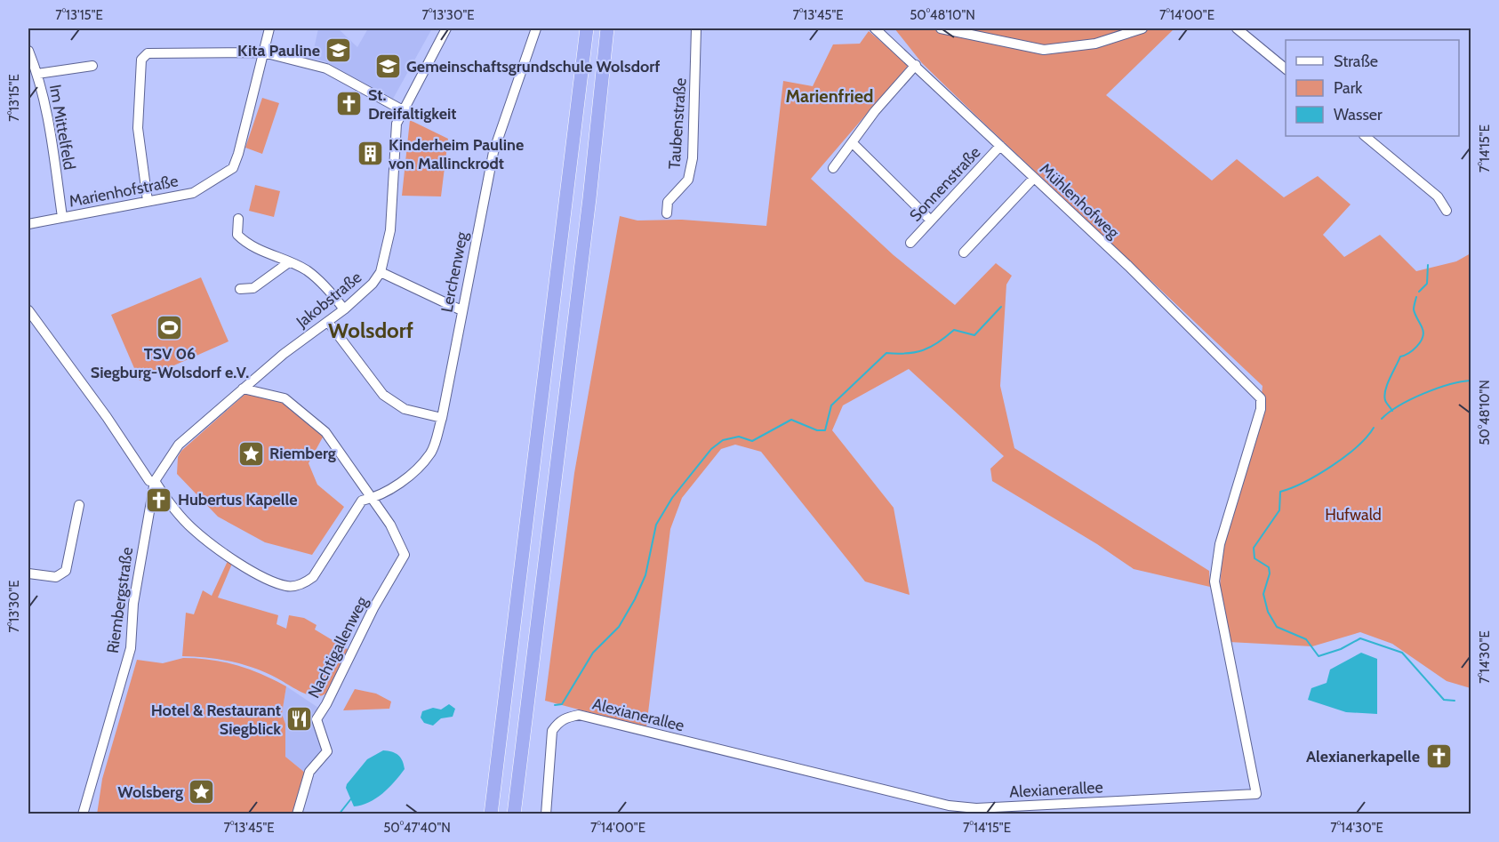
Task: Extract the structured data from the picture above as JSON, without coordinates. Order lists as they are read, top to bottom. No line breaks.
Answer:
{"streets":{"street":["Taubenstraße","Im Mittelfeld","Sonnenstraße","Marienhofstraße","Mühlenhofweg","Lerchenweg","Jakobstraße","Riembergstraße","Nachtigallenweg","Alexianerallee"]},"crossings":[["Im Mittelfeld","Marienhofstraße"],["Sonnenstraße","Mühlenhofweg"],["Mühlenhofweg","Alexianerallee"],["Lerchenweg","Jakobstraße"],["Lerchenweg","Riembergstraße"],["Lerchenweg","Nachtigallenweg"],["Jakobstraße","Riembergstraße"]],"districts":["Marienfried","Wolsdorf"],"parks":["Hufwald"],"places":{"school or university":["Kita Pauline","Gemeinschaftsgrundschule Wolsdorf"],"church":["St. Dreifaltigkeit","Hubertus Kapelle","Alexianerkapelle"],"building":["Kinderheim Pauline von Mallinckrodt"],"sports":["TSV 06 Siegburg-Wolsdorf e.V."],"place":["Riemberg","Wolsberg"],"restaurant":["Hotel & Restaurant Siegblick"]},"legend":["Straße","Park","Wasser"],"coordinates":["7°13'15\"E","7°13'30\"E","7°13'45\"E","50°48'10\"N","7°14'00\"E","7°14'15\"E","7°14'30\"E","50°47'40\"N"]}
